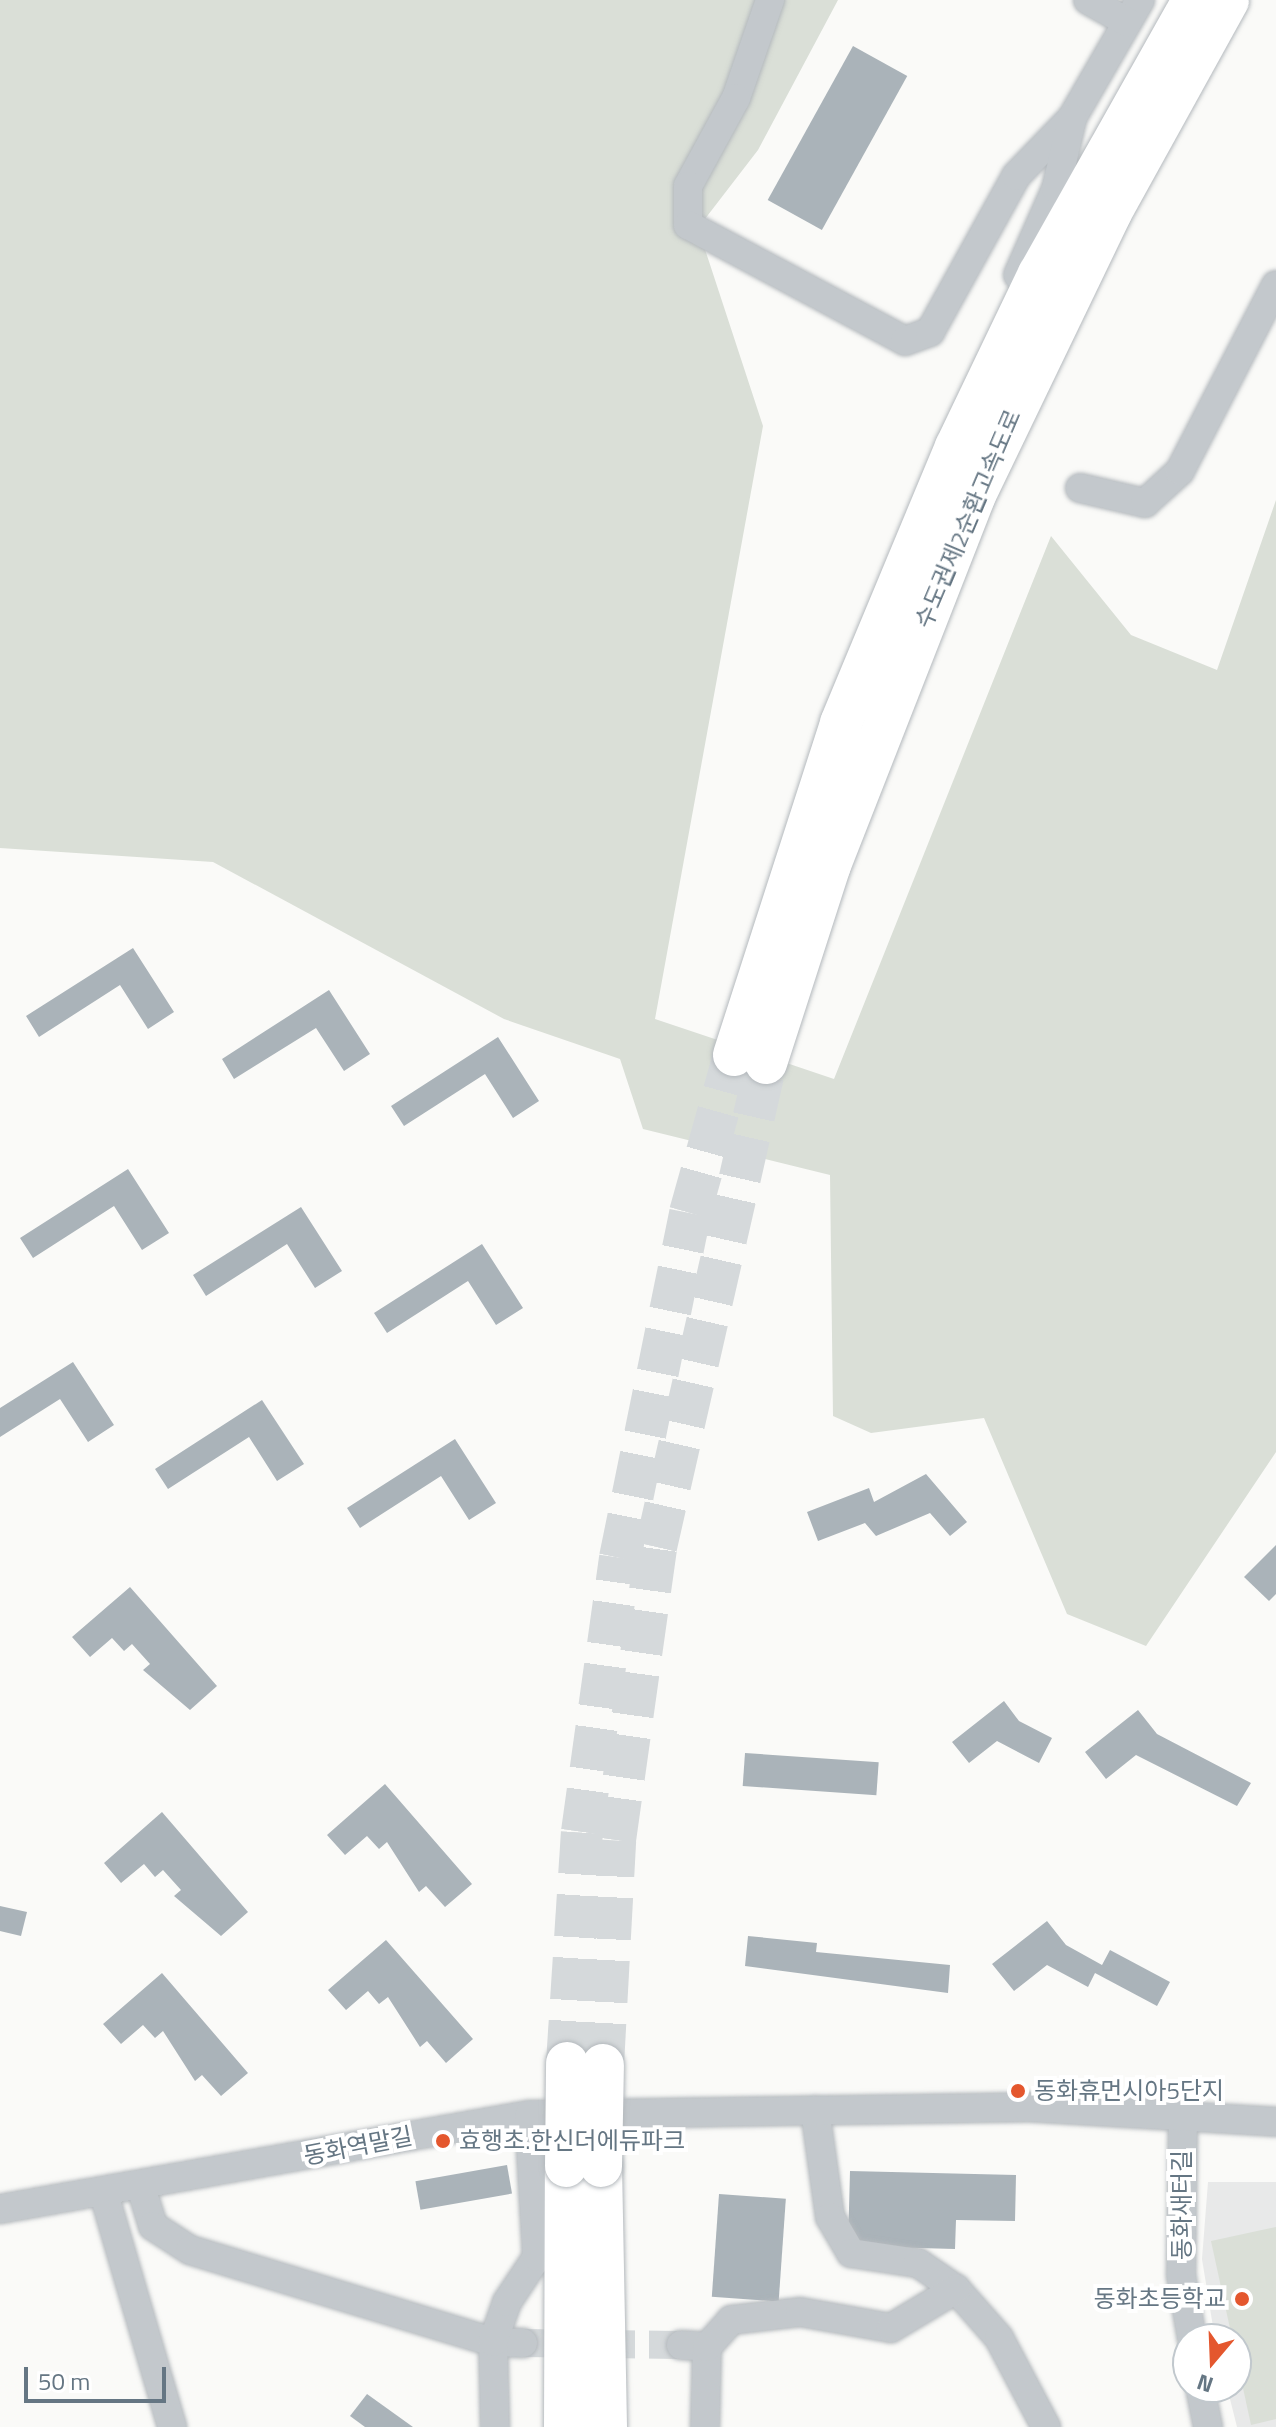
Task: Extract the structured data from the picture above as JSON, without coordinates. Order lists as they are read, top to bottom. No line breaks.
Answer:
{"streets":{"highway":["수도권제2순환고속도로"],"street":["동화역말길","동화새터길"]},"crossings":[["동화역말길","동화새터길"]],"places":["동화휴먼시아5단지","효행초.한신더에듀파크","동화초등학교"],"scale_bar":"50 m","north":"bottom"}
